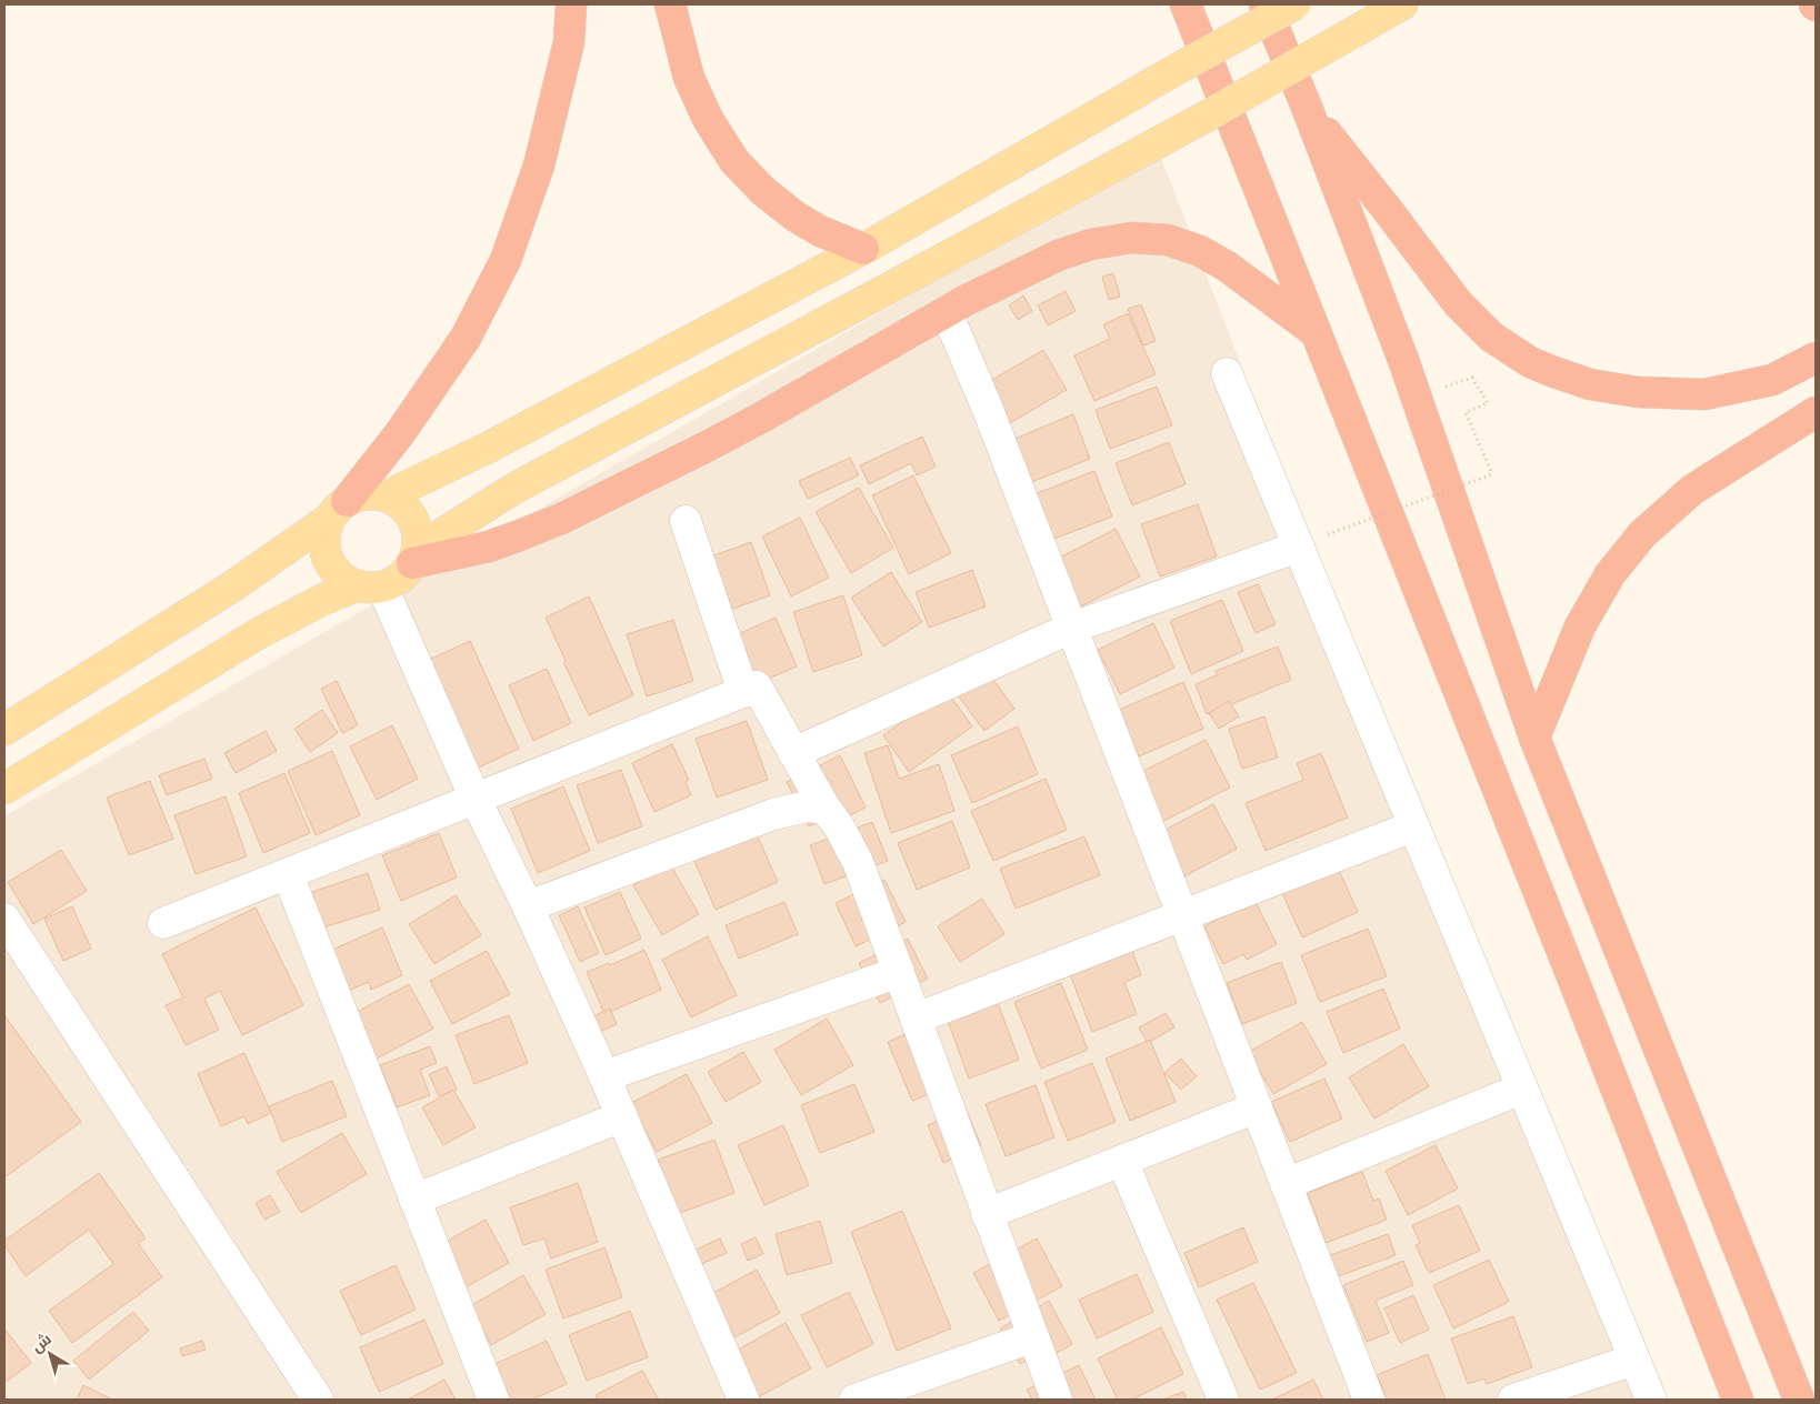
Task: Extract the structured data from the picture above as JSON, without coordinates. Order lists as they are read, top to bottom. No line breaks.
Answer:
{"north":"top left"}
